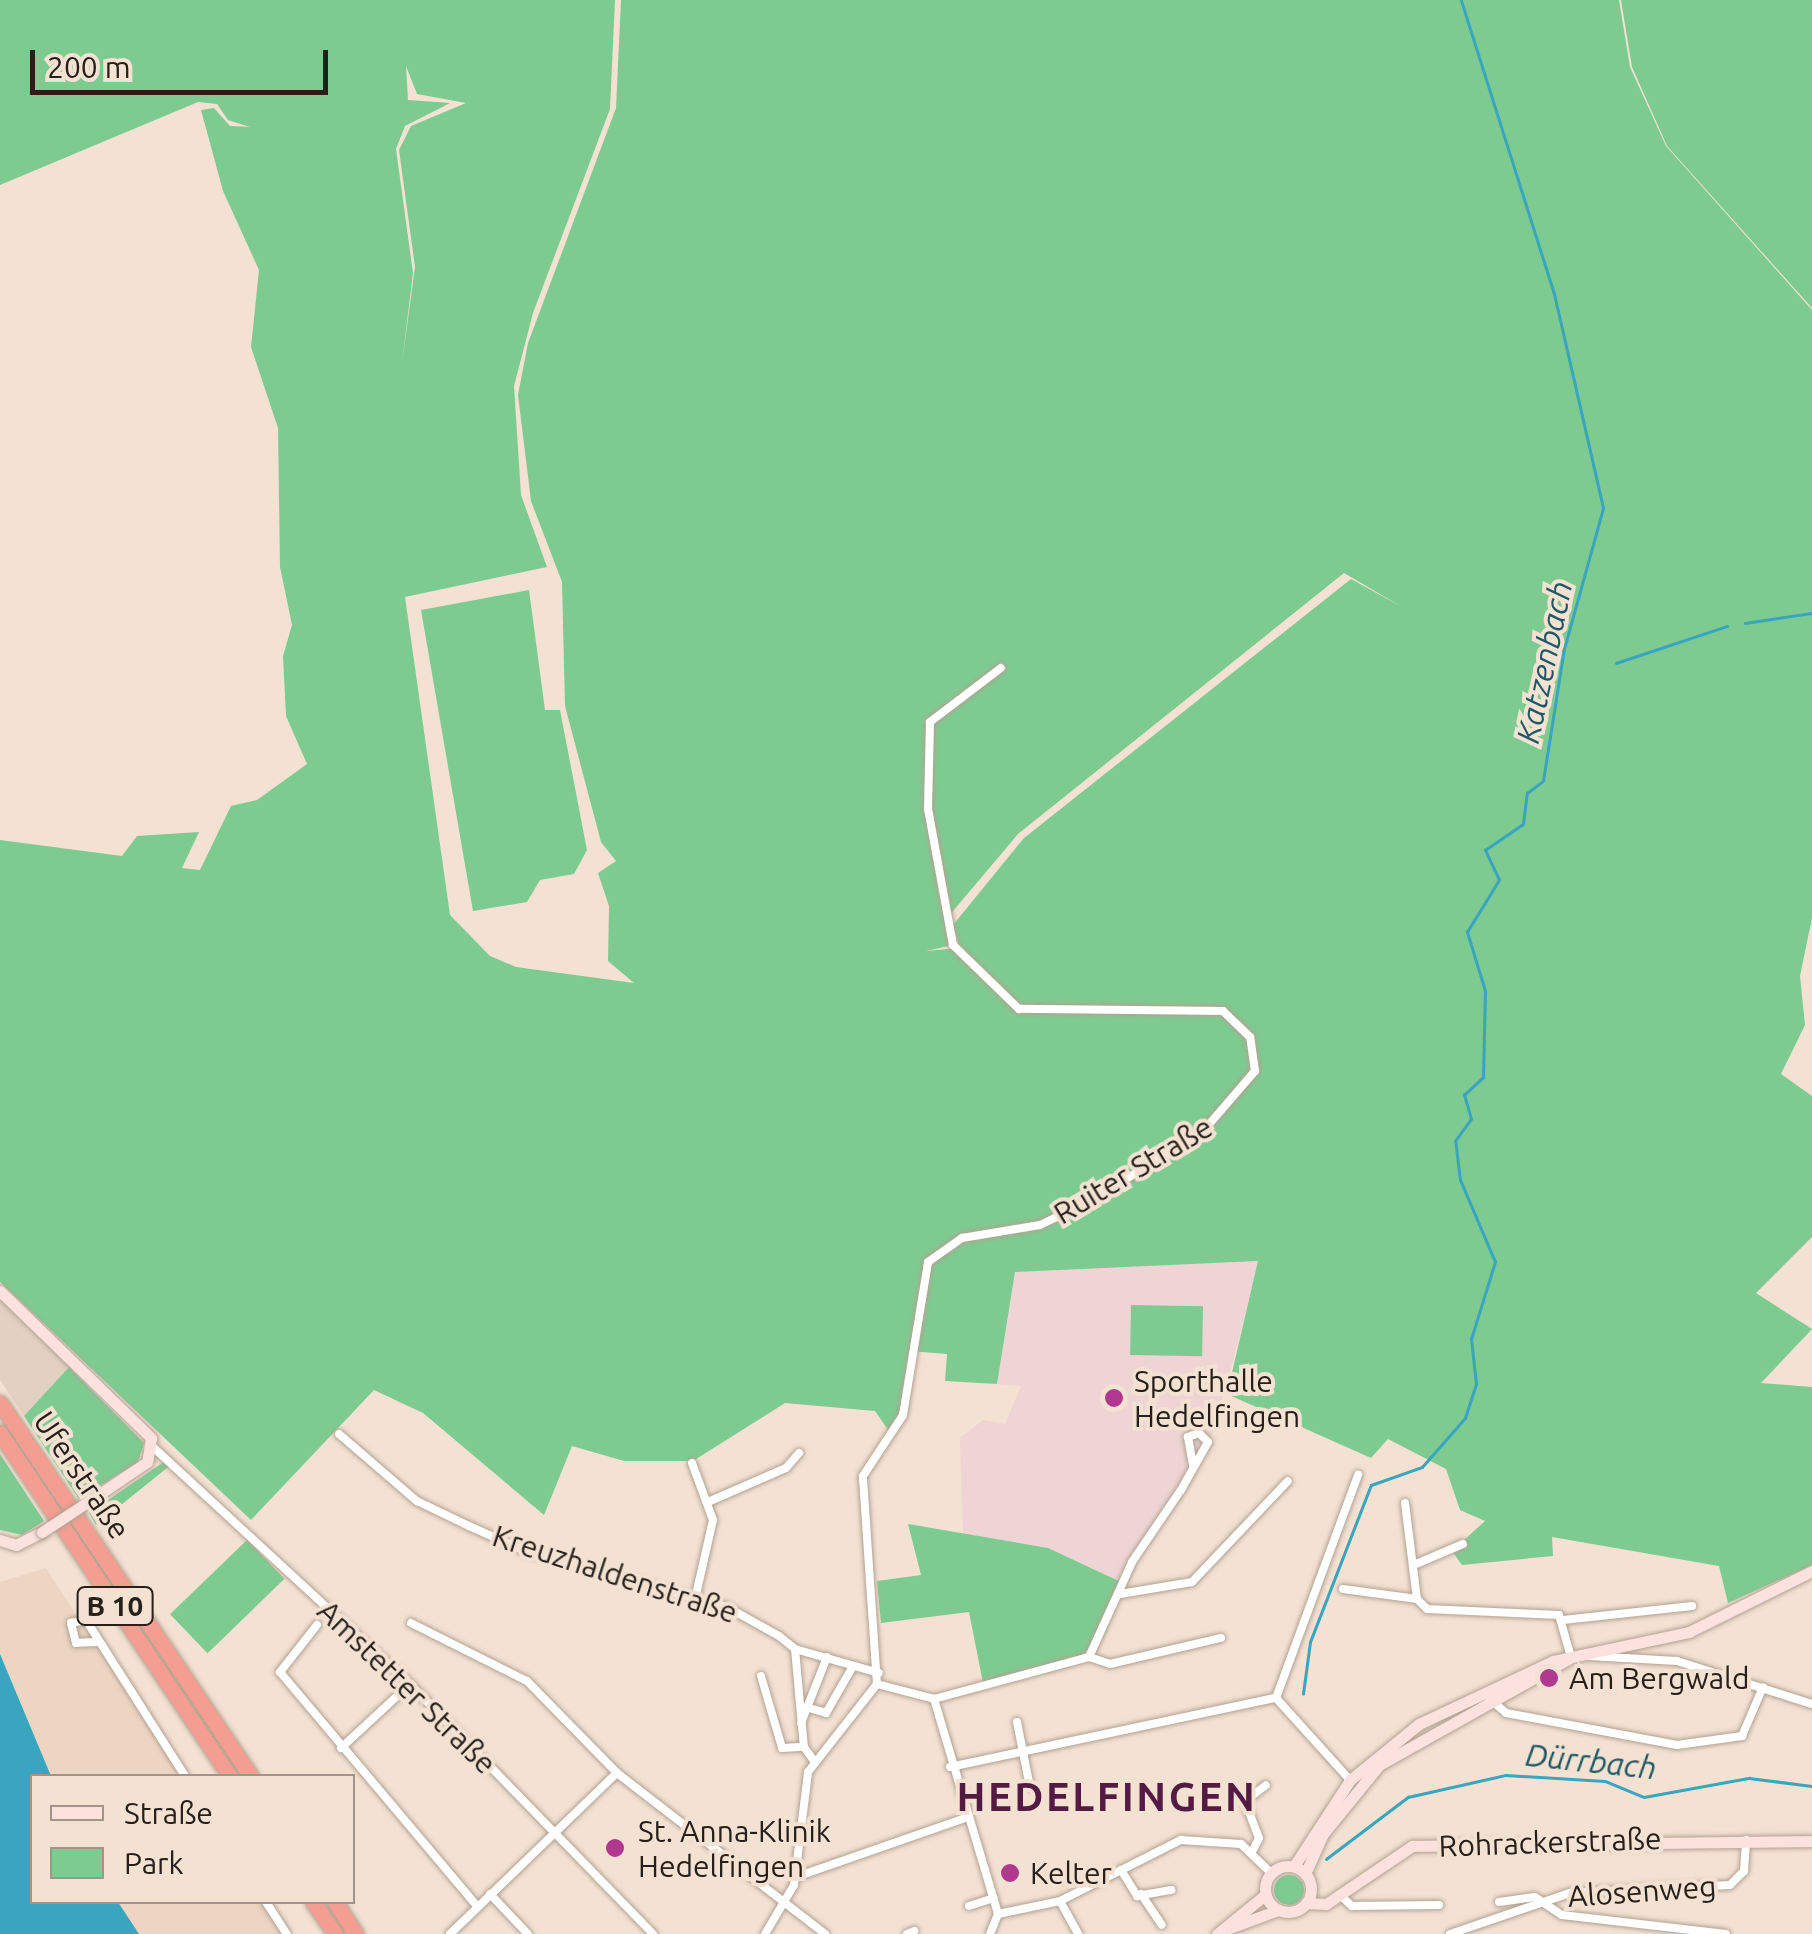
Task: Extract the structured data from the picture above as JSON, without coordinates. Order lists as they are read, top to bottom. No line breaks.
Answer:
{"streets":{"highway":["Uferstraße","B 10"],"street":["Ruiter Straße","Kreuzhaldenstraße","Amstetter Straße","Rohrackerstraße","Alosenweg"]},"crossings":[["Ruiter Straße","Kreuzhaldenstraße"],["Rohrackerstraße","Alosenweg"]],"districts":["HEDELFINGEN"],"water":["Katzenbach","Dürrbach"],"places":["Sporthalle Hedelfingen","Am Bergwald","St. Anna-Klinik Hedelfingen","Kelter"],"legend":["Straße","Park"],"scale_bar":"200 m"}
